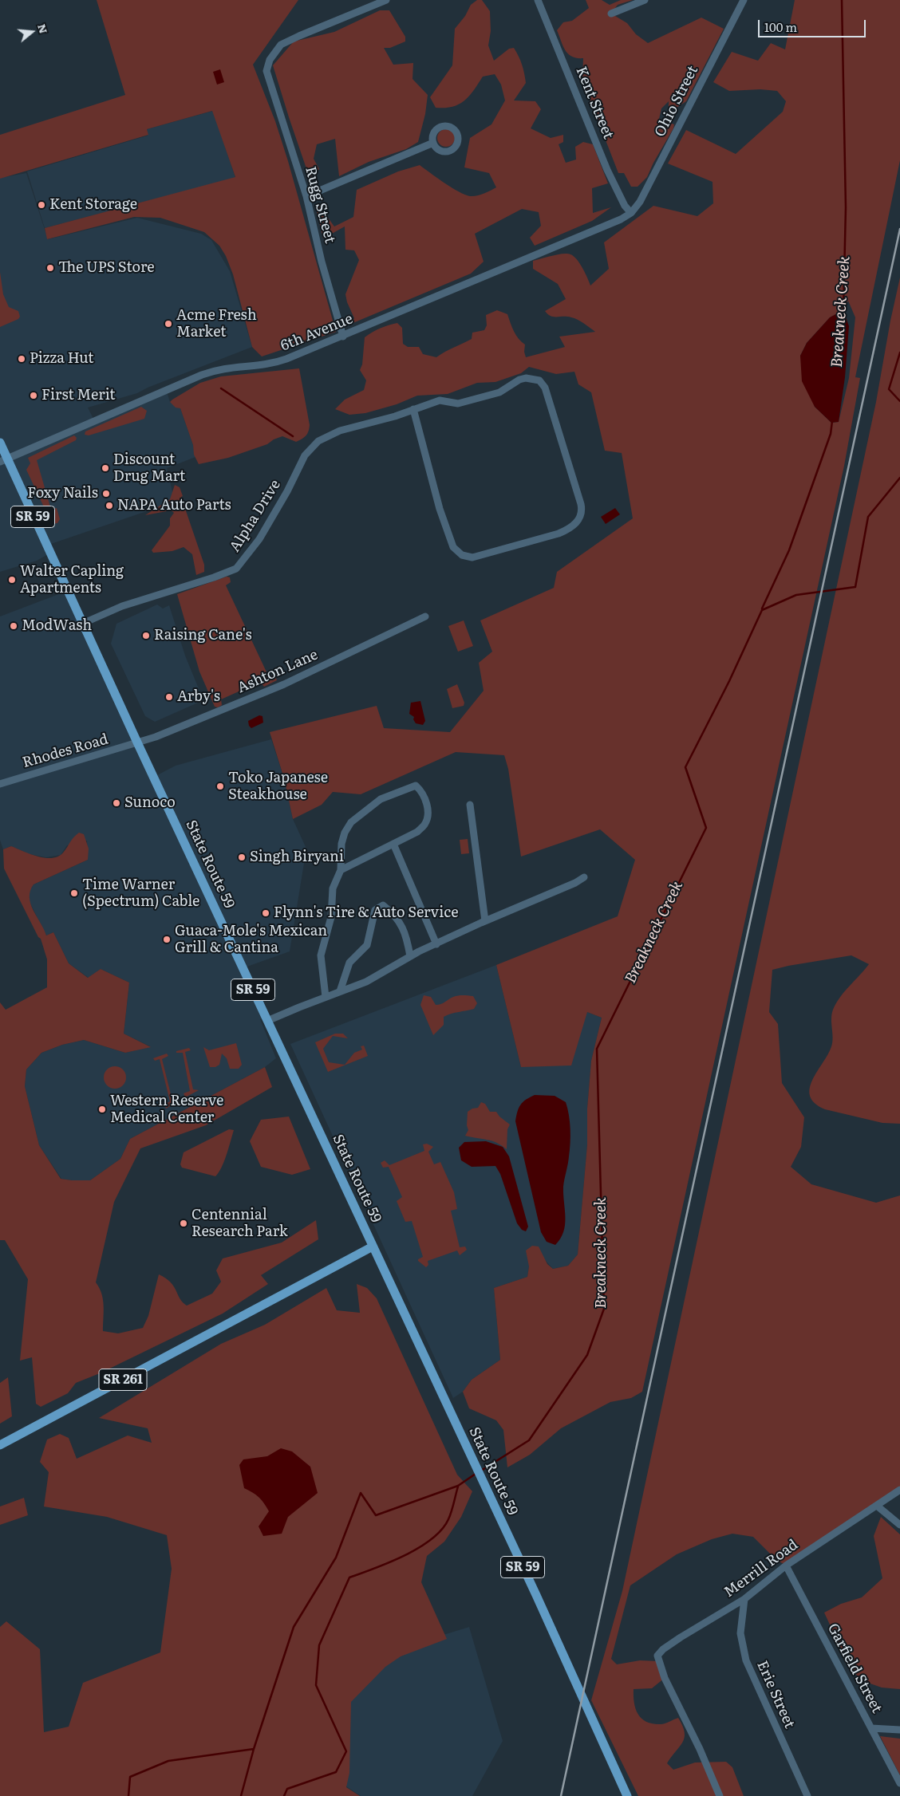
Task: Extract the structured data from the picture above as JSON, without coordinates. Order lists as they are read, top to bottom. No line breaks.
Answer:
{"streets":{"main road":["SR 59","State Route 59","SR 261"],"street":["Ohio Street","Kent Street","Rugg Street","6th Avenue","Alpha Drive","Ashton Lane","Rhodes Road","Merrill Road","Garfield Street","Erie Street"]},"crossings":[["Ohio Street","Kent Street"],["Ohio Street","6th Avenue"],["Kent Street","6th Avenue"],["Rugg Street","6th Avenue"],["6th Avenue","SR 59"],["6th Avenue","State Route 59"],["Alpha Drive","State Route 59"],["SR 59","State Route 59"],["Ashton Lane","Rhodes Road"],["Ashton Lane","State Route 59"],["Rhodes Road","State Route 59"],["State Route 59","SR 261"],["Merrill Road","Garfield Street"],["Merrill Road","Erie Street"]],"water":["Breakneck Creek"],"places":["Kent Storage","The UPS Store","Acme Fresh Market","Pizza Hut","First Merit","Discount Drug Mart","Foxy Nails","NAPA Auto Parts","Walter Capling Apartments","ModWash","Raising Cane's","Arby's","Toko Japanese Steakhouse","Sunoco","Singh Biryani","Time Warner (Spectrum) Cable","Flynn's Tire & Auto Service","Guaca-Mole's Mexican Grill & Cantina","Western Reserve Medical Center","Centennial Research Park"],"scale_bar":"100 m","north":"right"}
